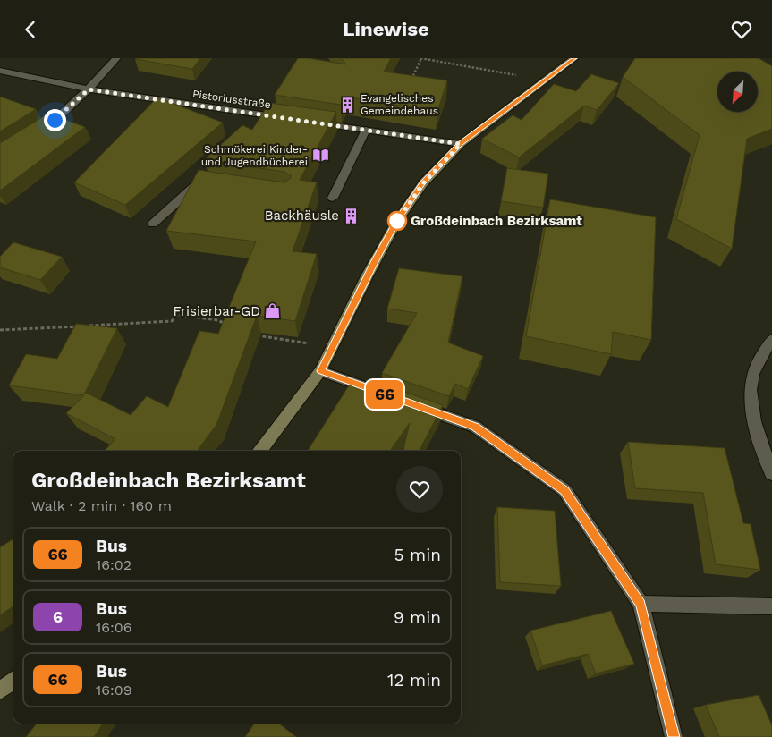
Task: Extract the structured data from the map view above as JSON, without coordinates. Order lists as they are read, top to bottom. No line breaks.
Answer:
{"streets":{"street":["Pistoriusstraße"]},"places":{"building":["Evangelisches Gemeindehaus","Backhäusle"],"library":["Schmökerei Kinder- und Jugendbücherei"],"other":["Großdeinbach Bezirksamt"],"shop":["Frisierbar-GD"]},"lines":["bus line 66"],"north":"bottom left","page":{"header":"Linewise","on_map":"66","heading":["Großdeinbach Bezirksamt","Walk · 2 min · 160 m"],"list":[{"mark":"66","name":"Bus","note":"16:02","value":"5 min"},{"mark":"6","name":"Bus","note":"16:06","value":"9 min"},{"mark":"66","name":"Bus","note":"16:09","value":"12 min"}]}}
